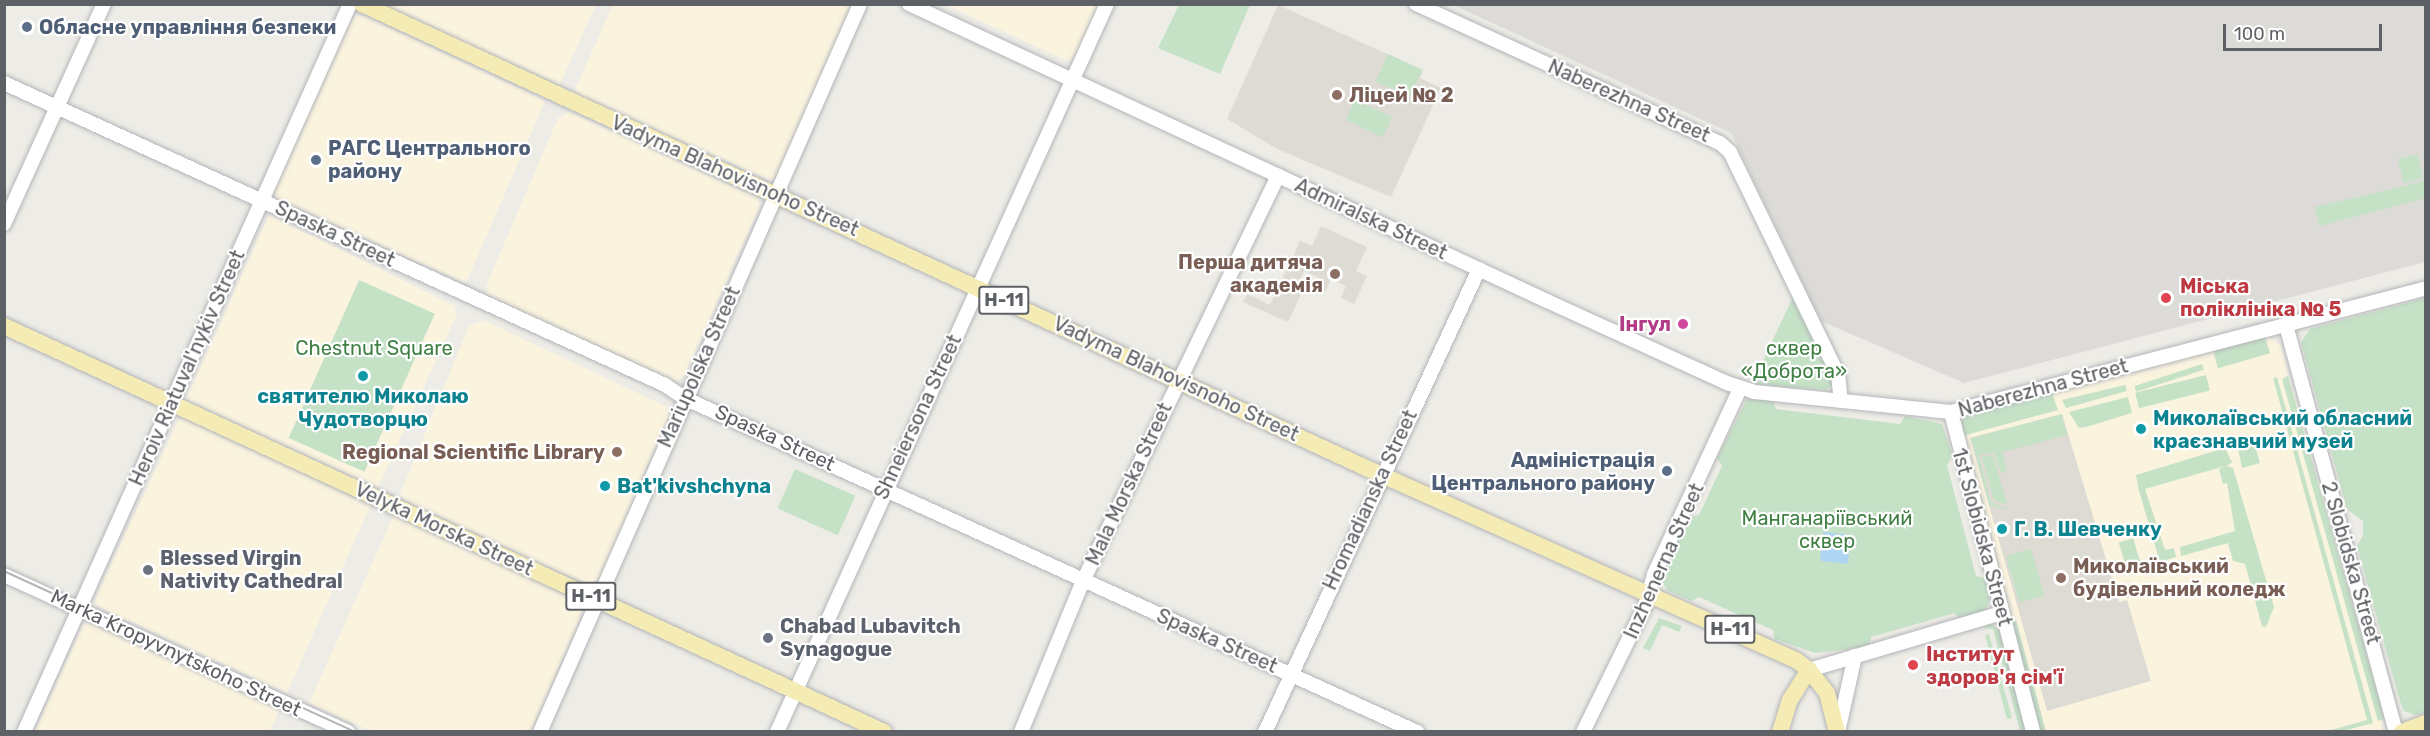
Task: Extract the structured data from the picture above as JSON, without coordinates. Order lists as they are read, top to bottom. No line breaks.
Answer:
{"streets":{"main road":["Vadyma Blahovisnoho Street","Н-11","Velyka Morska Street"],"street":["Naberezhna Street","Admiralska Street","Spaska Street","Mariupolska Street","Heroiv Riatuval'nykiv Street","Shneiersona Street","Mala Morska Street","Hromadianska Street","1st Slobidska Street","Inzhenerna Street","2 Slobidska Street","Marka Kropyvnytskoho Street"]},"crossings":[["Naberezhna Street","Admiralska Street"],["Naberezhna Street","1st Slobidska Street"],["Naberezhna Street","2 Slobidska Street"],["Vadyma Blahovisnoho Street","Н-11"],["Vadyma Blahovisnoho Street","Mariupolska Street"],["Vadyma Blahovisnoho Street","Shneiersona Street"],["Vadyma Blahovisnoho Street","Mala Morska Street"],["Vadyma Blahovisnoho Street","Hromadianska Street"],["Vadyma Blahovisnoho Street","Inzhenerna Street"],["Admiralska Street","Shneiersona Street"],["Admiralska Street","Mala Morska Street"],["Admiralska Street","Hromadianska Street"],["Admiralska Street","Inzhenerna Street"],["Spaska Street","Mariupolska Street"],["Spaska Street","Heroiv Riatuval'nykiv Street"],["Spaska Street","Shneiersona Street"],["Spaska Street","Mala Morska Street"],["Spaska Street","Hromadianska Street"],["Mariupolska Street","Velyka Morska Street"],["Heroiv Riatuval'nykiv Street","Velyka Morska Street"],["Heroiv Riatuval'nykiv Street","Marka Kropyvnytskoho Street"],["Shneiersona Street","Velyka Morska Street"]],"parks":["Chestnut Square","сквер «Доброта»","Манганаріївський сквер"],"places":["Обласне управління безпеки","Ліцей № 2","РАГС Центрального району","Перша дитяча академія","Міська поліклініка № 5","Інгул","святителю Миколаю Чудотворцю","Миколаївський обласний краєзнавчий музей","Regional Scientific Library","Адміністрація Центрального району","Bat'kivshchyna","Г. В. Шевченку","Blessed Virgin Nativity Cathedral","Миколаївський будівельний коледж","Chabad Lubavitch Synagogue","Інститут здоров'я сім'ї"],"scale_bar":"100 m"}
